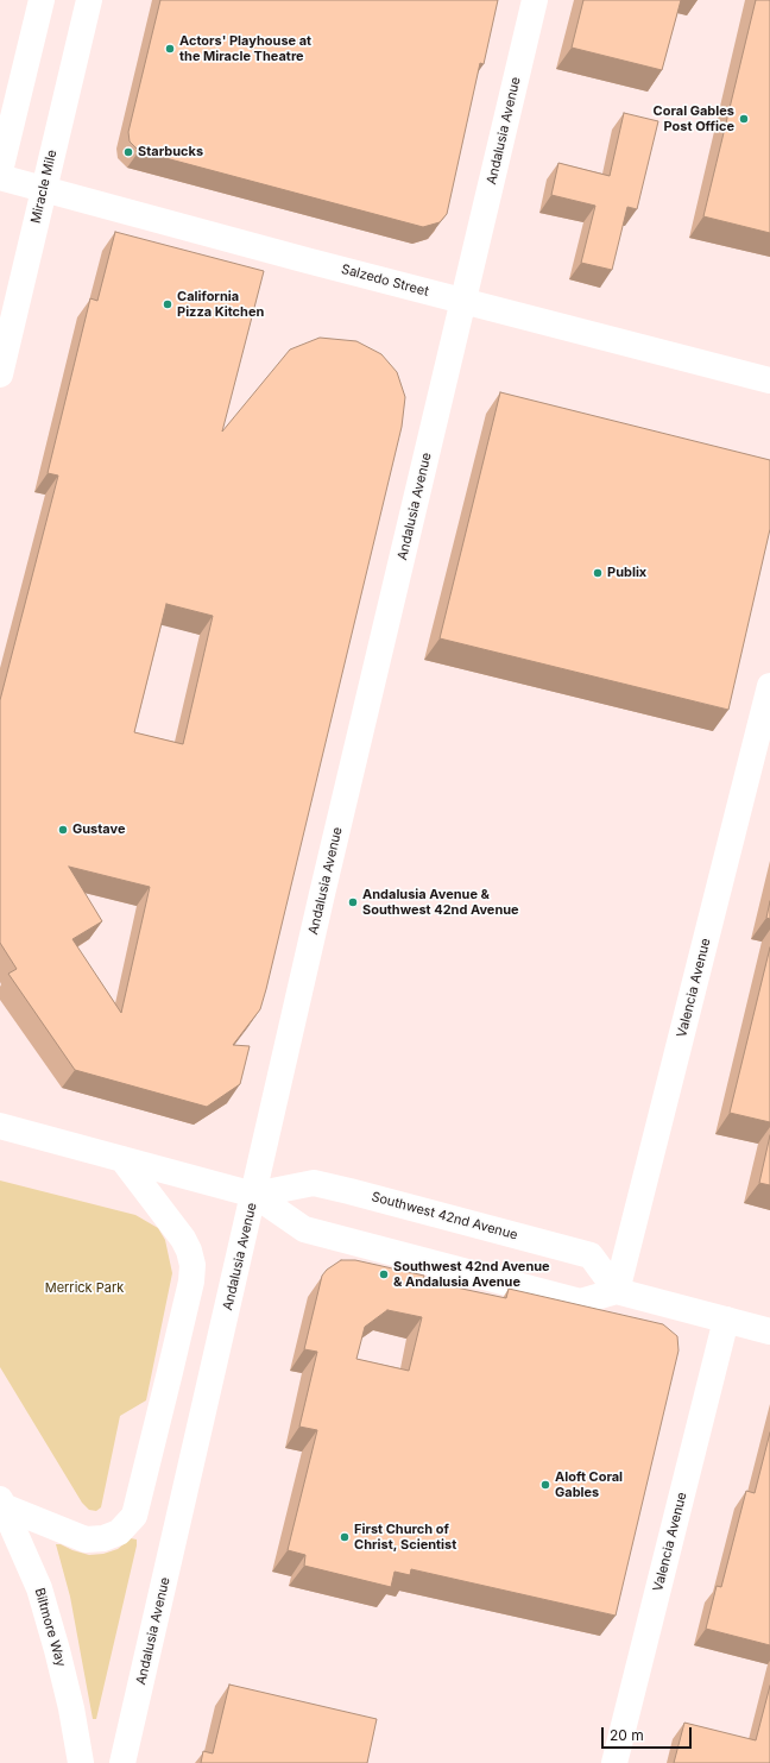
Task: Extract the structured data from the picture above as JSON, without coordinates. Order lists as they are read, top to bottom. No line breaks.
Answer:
{"streets":{"street":["Andalusia Avenue","Miracle Mile","Salzedo Street","Valencia Avenue","Southwest 42nd Avenue","Biltmore Way"]},"crossings":[["Andalusia Avenue","Salzedo Street"],["Andalusia Avenue","Southwest 42nd Avenue"],["Miracle Mile","Salzedo Street"],["Valencia Avenue","Southwest 42nd Avenue"]],"parks":["Merrick Park"],"places":["Actors' Playhouse at the Miracle Theatre","Coral Gables Post Office","Starbucks","California Pizza Kitchen","Publix","Gustave","Andalusia Avenue & Southwest 42nd Avenue","Southwest 42nd Avenue & Andalusia Avenue","Aloft Coral Gables","First Church of Christ, Scientist"],"scale_bar":"20 m"}
